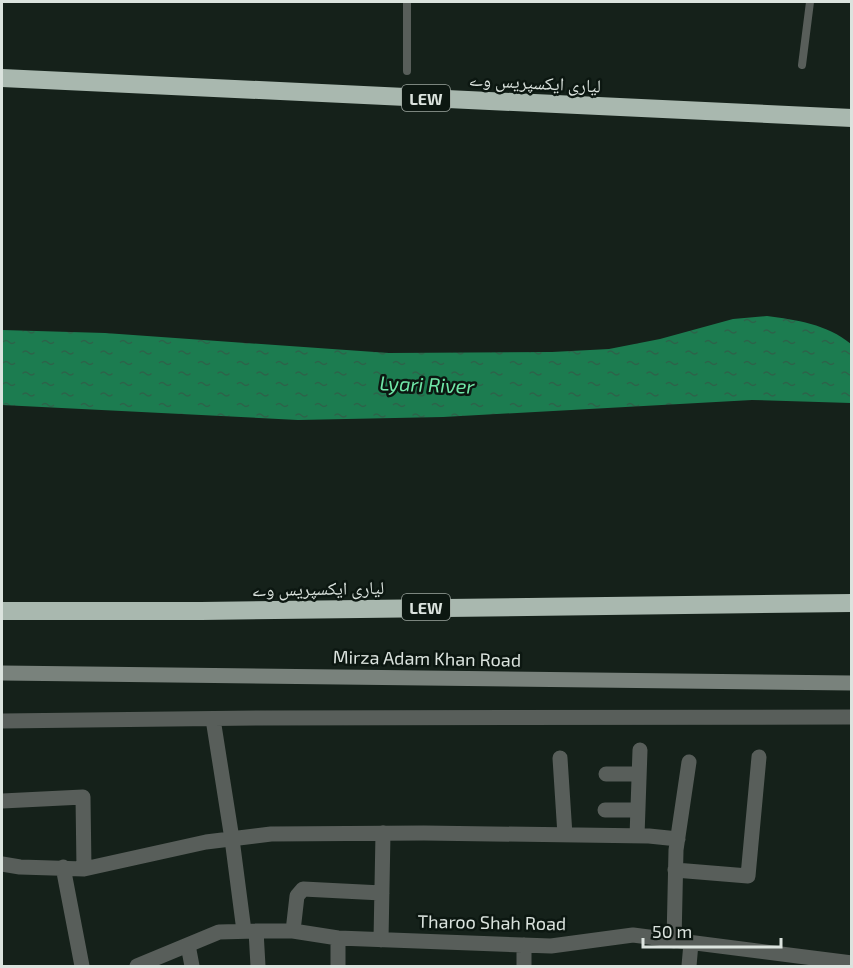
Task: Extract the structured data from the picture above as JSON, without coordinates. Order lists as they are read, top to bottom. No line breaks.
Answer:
{"streets":{"highway":["لیاری ایکسپریس وے","LEW"],"main road":["Mirza Adam Khan Road"],"street":["Tharoo Shah Road"]},"water":["Lyari River"],"scale_bar":"50 m"}
